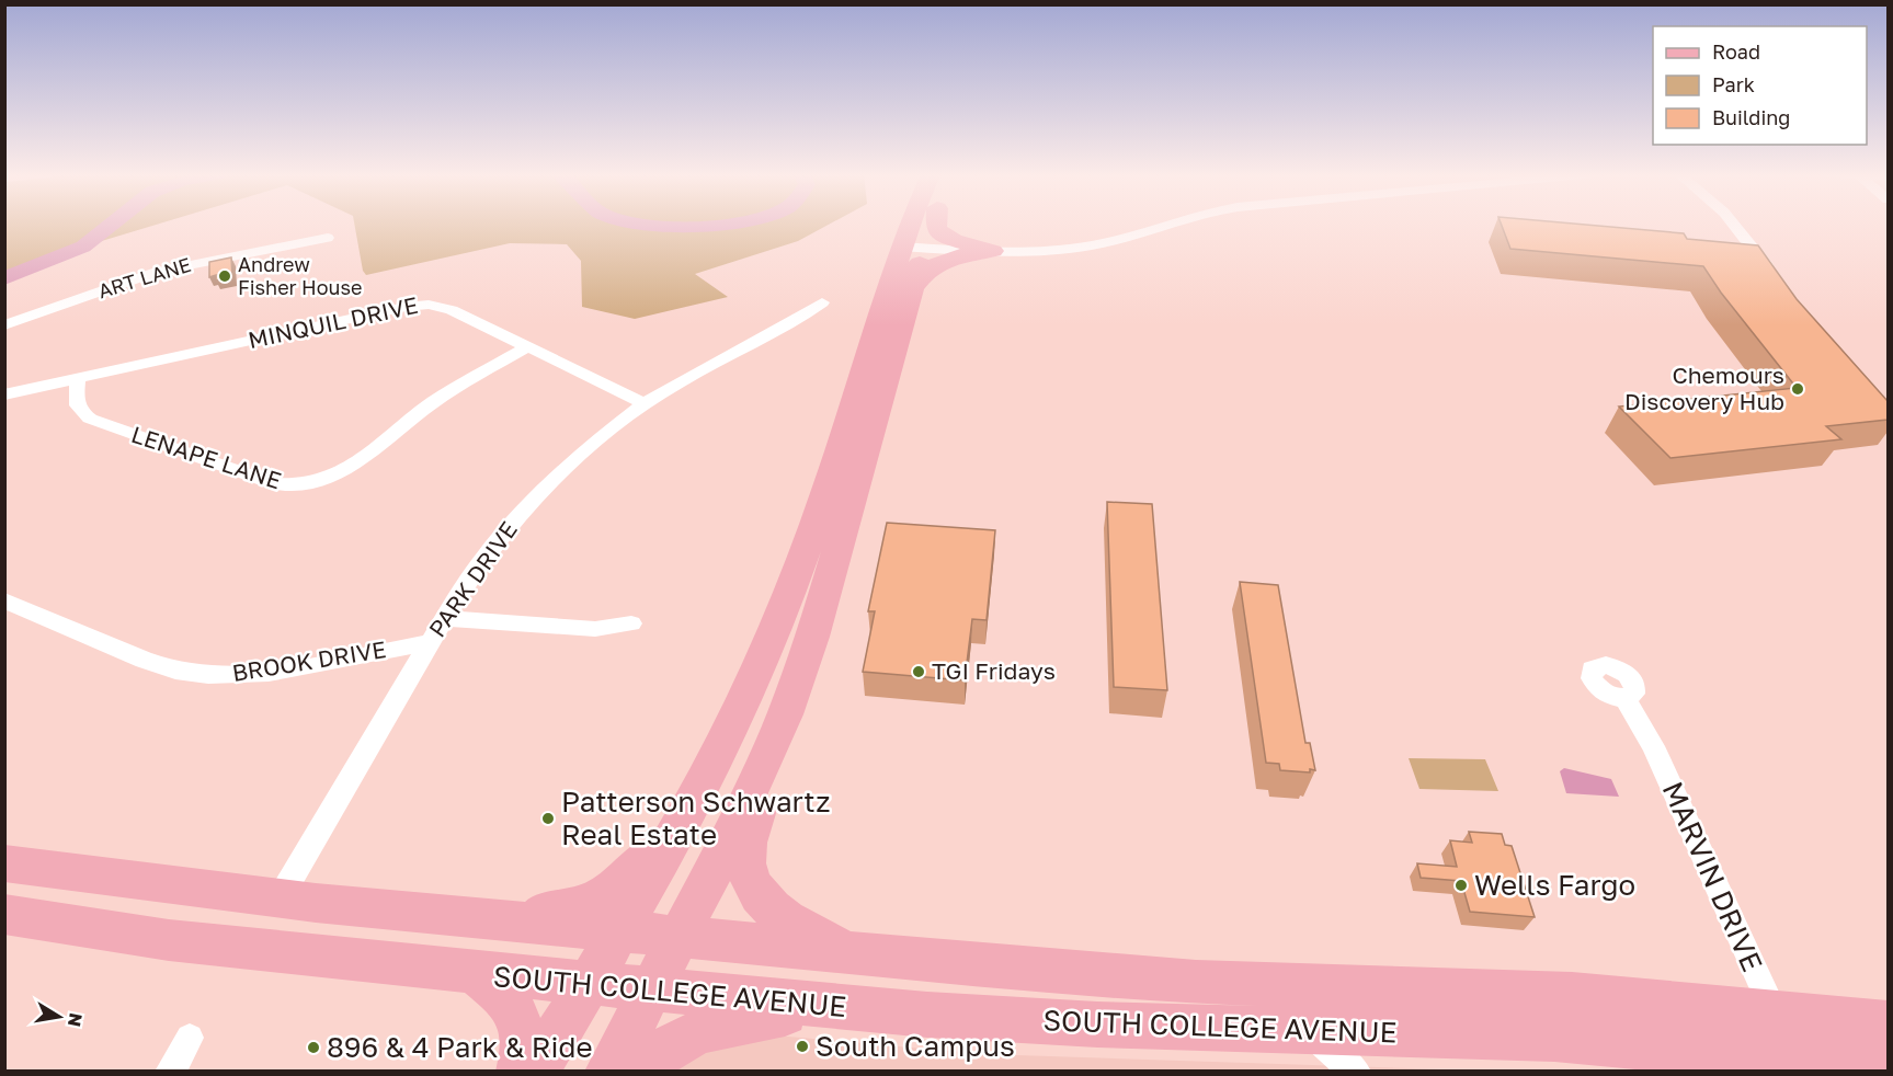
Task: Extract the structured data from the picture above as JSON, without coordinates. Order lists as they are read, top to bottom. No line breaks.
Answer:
{"streets":{"main road":["SOUTH COLLEGE AVENUE"],"street":["ART LANE","MINQUIL DRIVE","LENAPE LANE","PARK DRIVE","BROOK DRIVE","MARVIN DRIVE"]},"crossings":[["MINQUIL DRIVE","LENAPE LANE"],["MINQUIL DRIVE","PARK DRIVE"],["PARK DRIVE","BROOK DRIVE"],["PARK DRIVE","SOUTH COLLEGE AVENUE"],["MARVIN DRIVE","SOUTH COLLEGE AVENUE"]],"places":["Andrew Fisher House","Chemours Discovery Hub","TGI Fridays","Patterson Schwartz Real Estate","Wells Fargo","South Campus","896 & 4 Park & Ride"],"legend":["Road","Park","Building"],"north":"right"}
